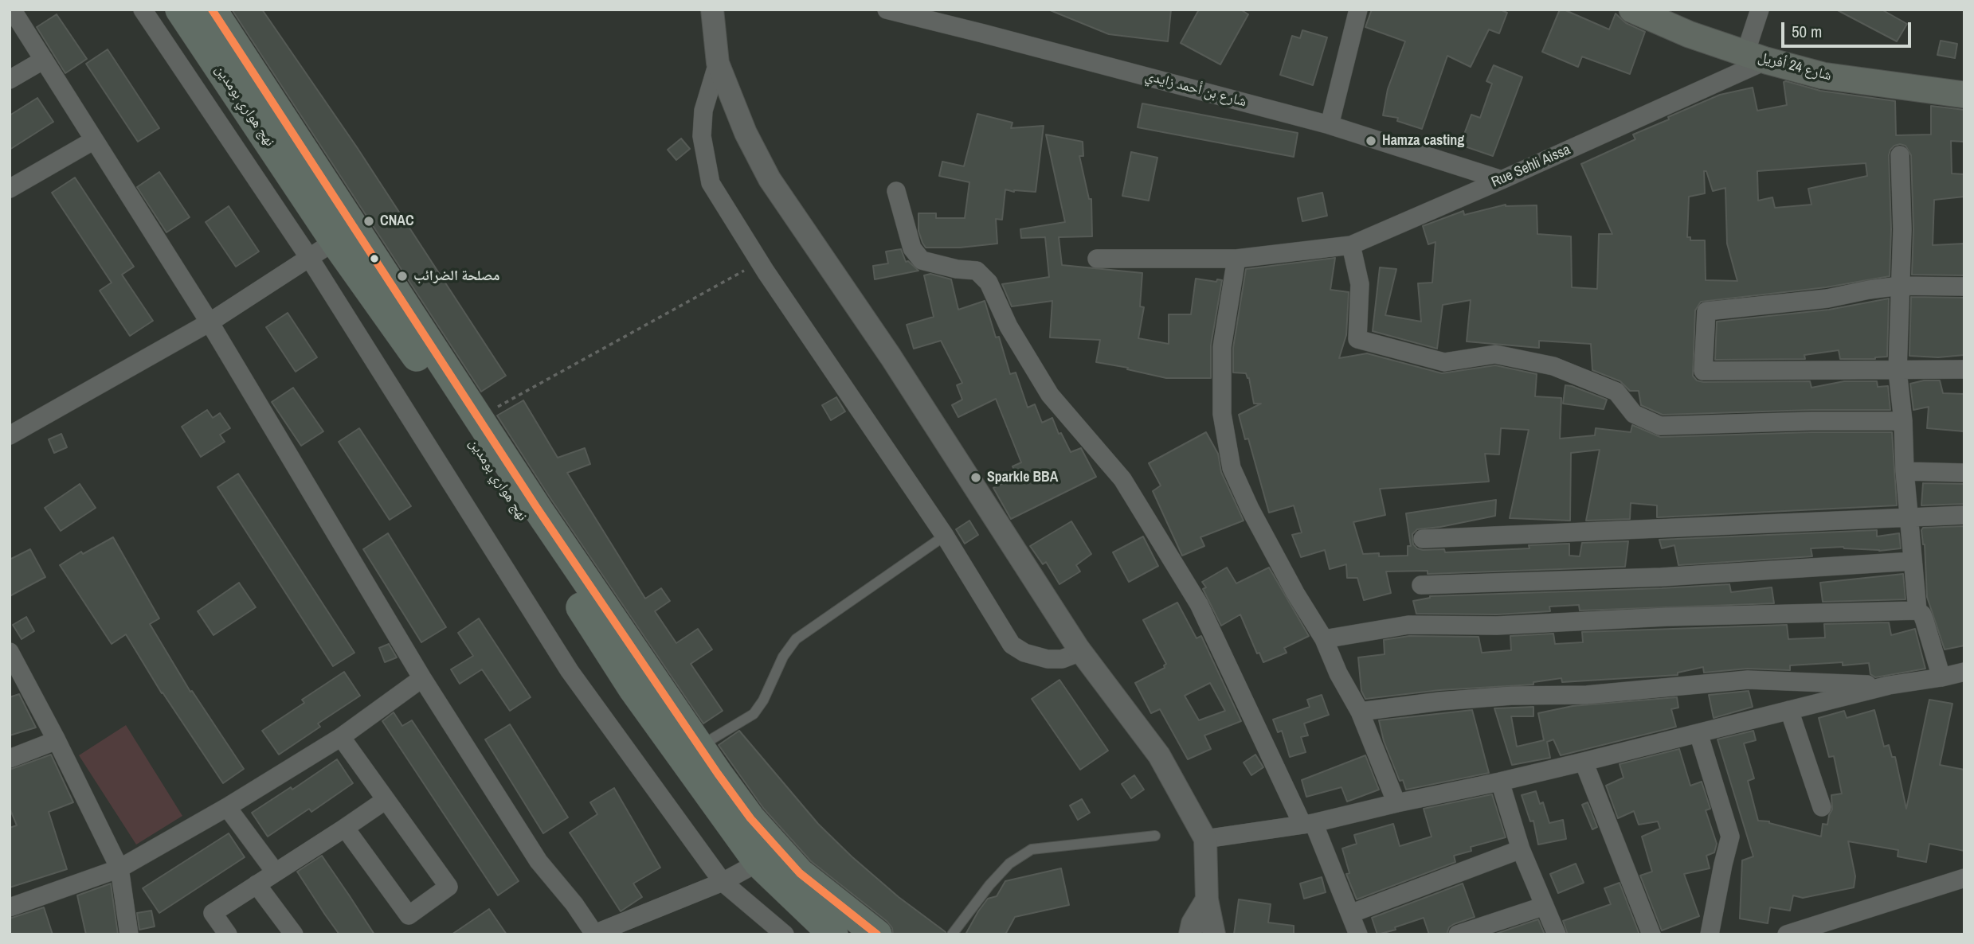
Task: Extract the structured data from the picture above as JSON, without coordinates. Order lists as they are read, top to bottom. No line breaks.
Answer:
{"streets":{"main road":["شارع 24 أفريل","نهج هواري بومدين"],"street":["شارع بن أحمد زايدي","Rue Sehli Aissa"]},"crossings":[["شارع 24 أفريل","Rue Sehli Aissa"],["شارع بن أحمد زايدي","Rue Sehli Aissa"]],"places":["Hamza casting","CNAC","مصلحة الضرائب","Sparkle BBA"],"scale_bar":"50 m"}
